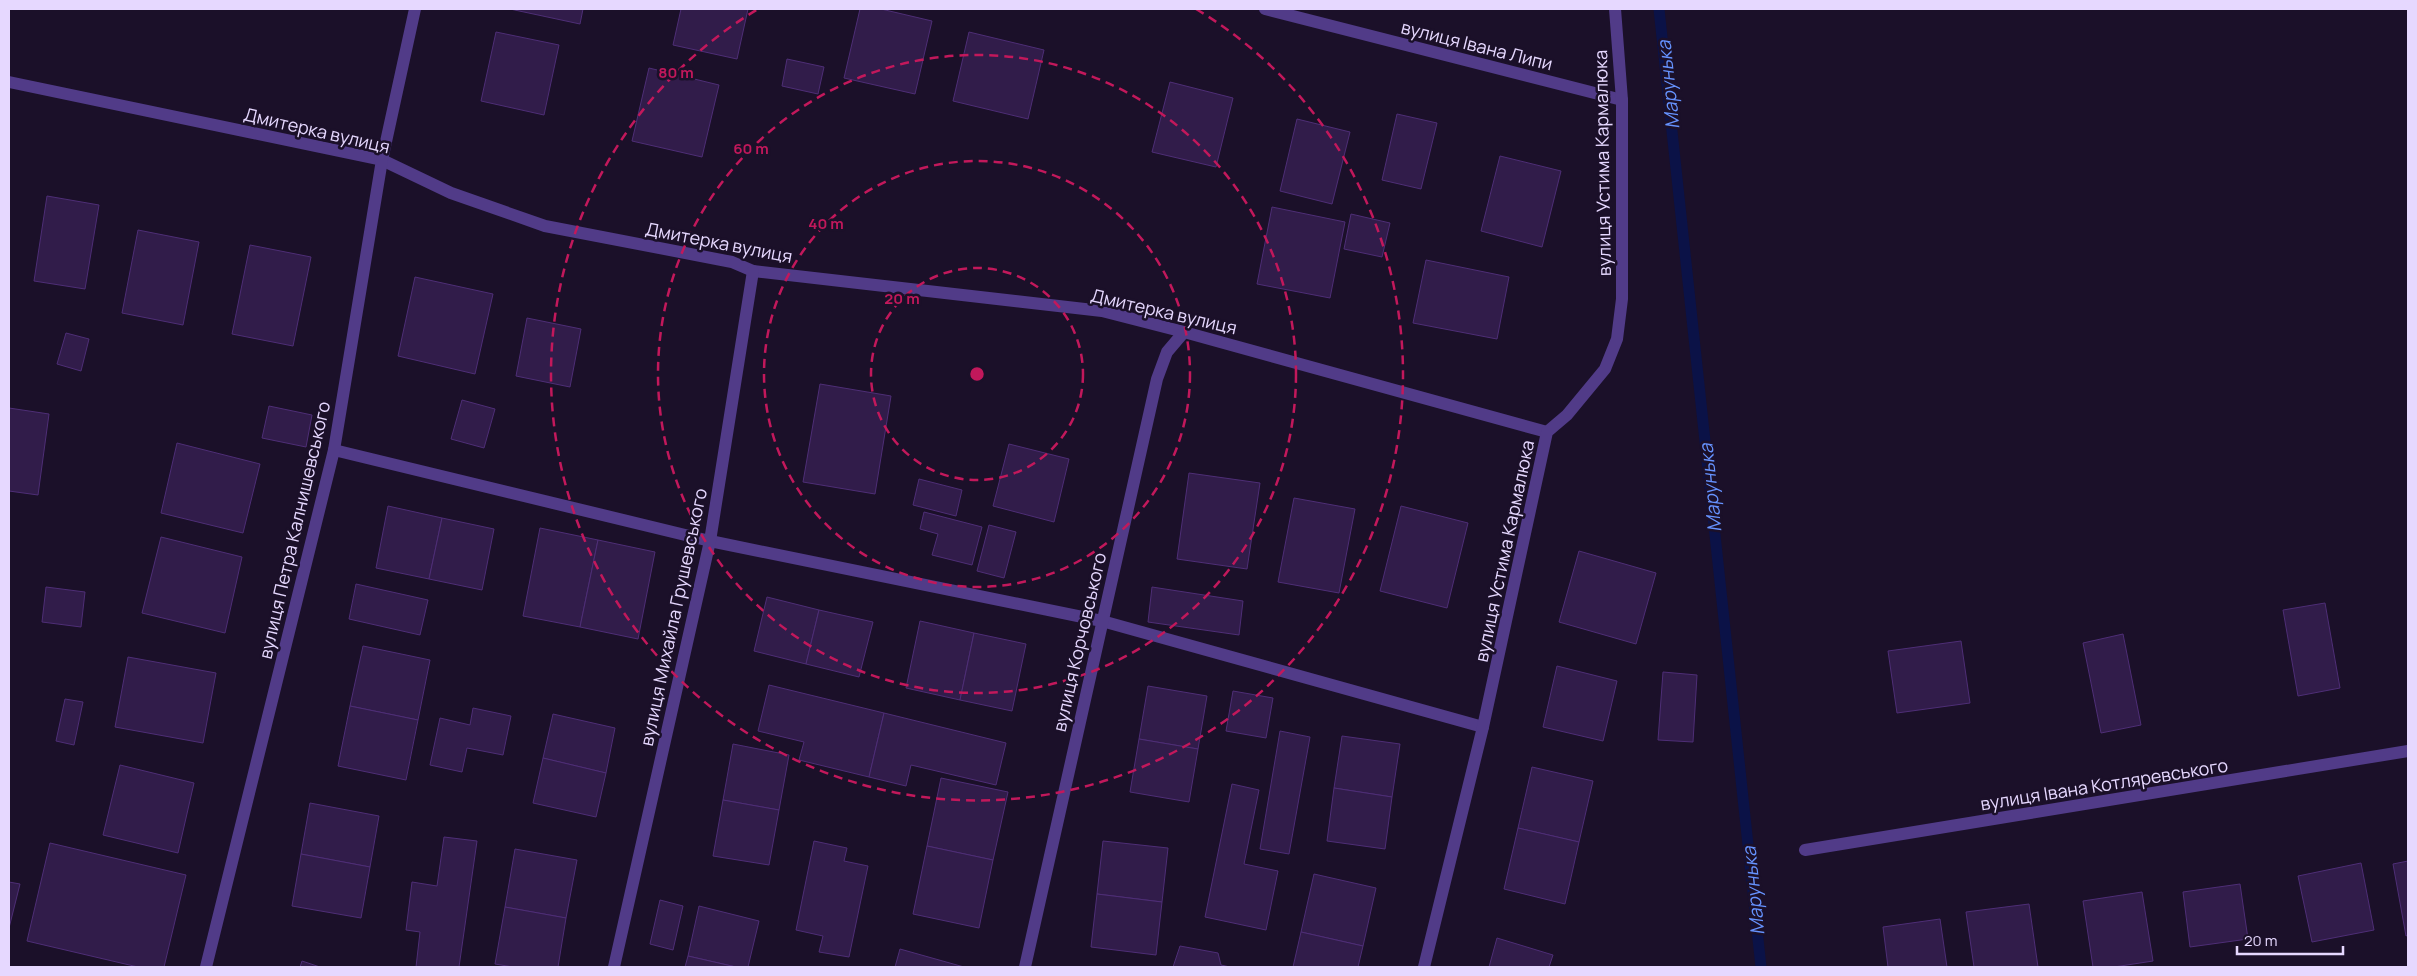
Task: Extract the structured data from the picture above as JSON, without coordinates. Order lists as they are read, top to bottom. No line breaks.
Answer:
{"streets":{"street":["вулиця Івана Липи","Дмитерка вулиця","вулиця Устима Кармалюка","вулиця Петра Калнишевського","вулиця Михайла Грушевського","вулиця Корчовського","вулиця Івана Котляревського"]},"crossings":[["вулиця Івана Липи","вулиця Устима Кармалюка"],["Дмитерка вулиця","вулиця Устима Кармалюка"],["Дмитерка вулиця","вулиця Петра Калнишевського"],["Дмитерка вулиця","вулиця Михайла Грушевського"],["Дмитерка вулиця","вулиця Корчовського"]],"water":["Марунька"],"scale_bar":"20 m","rings":["80 m","60 m","40 m","20 m"]}
